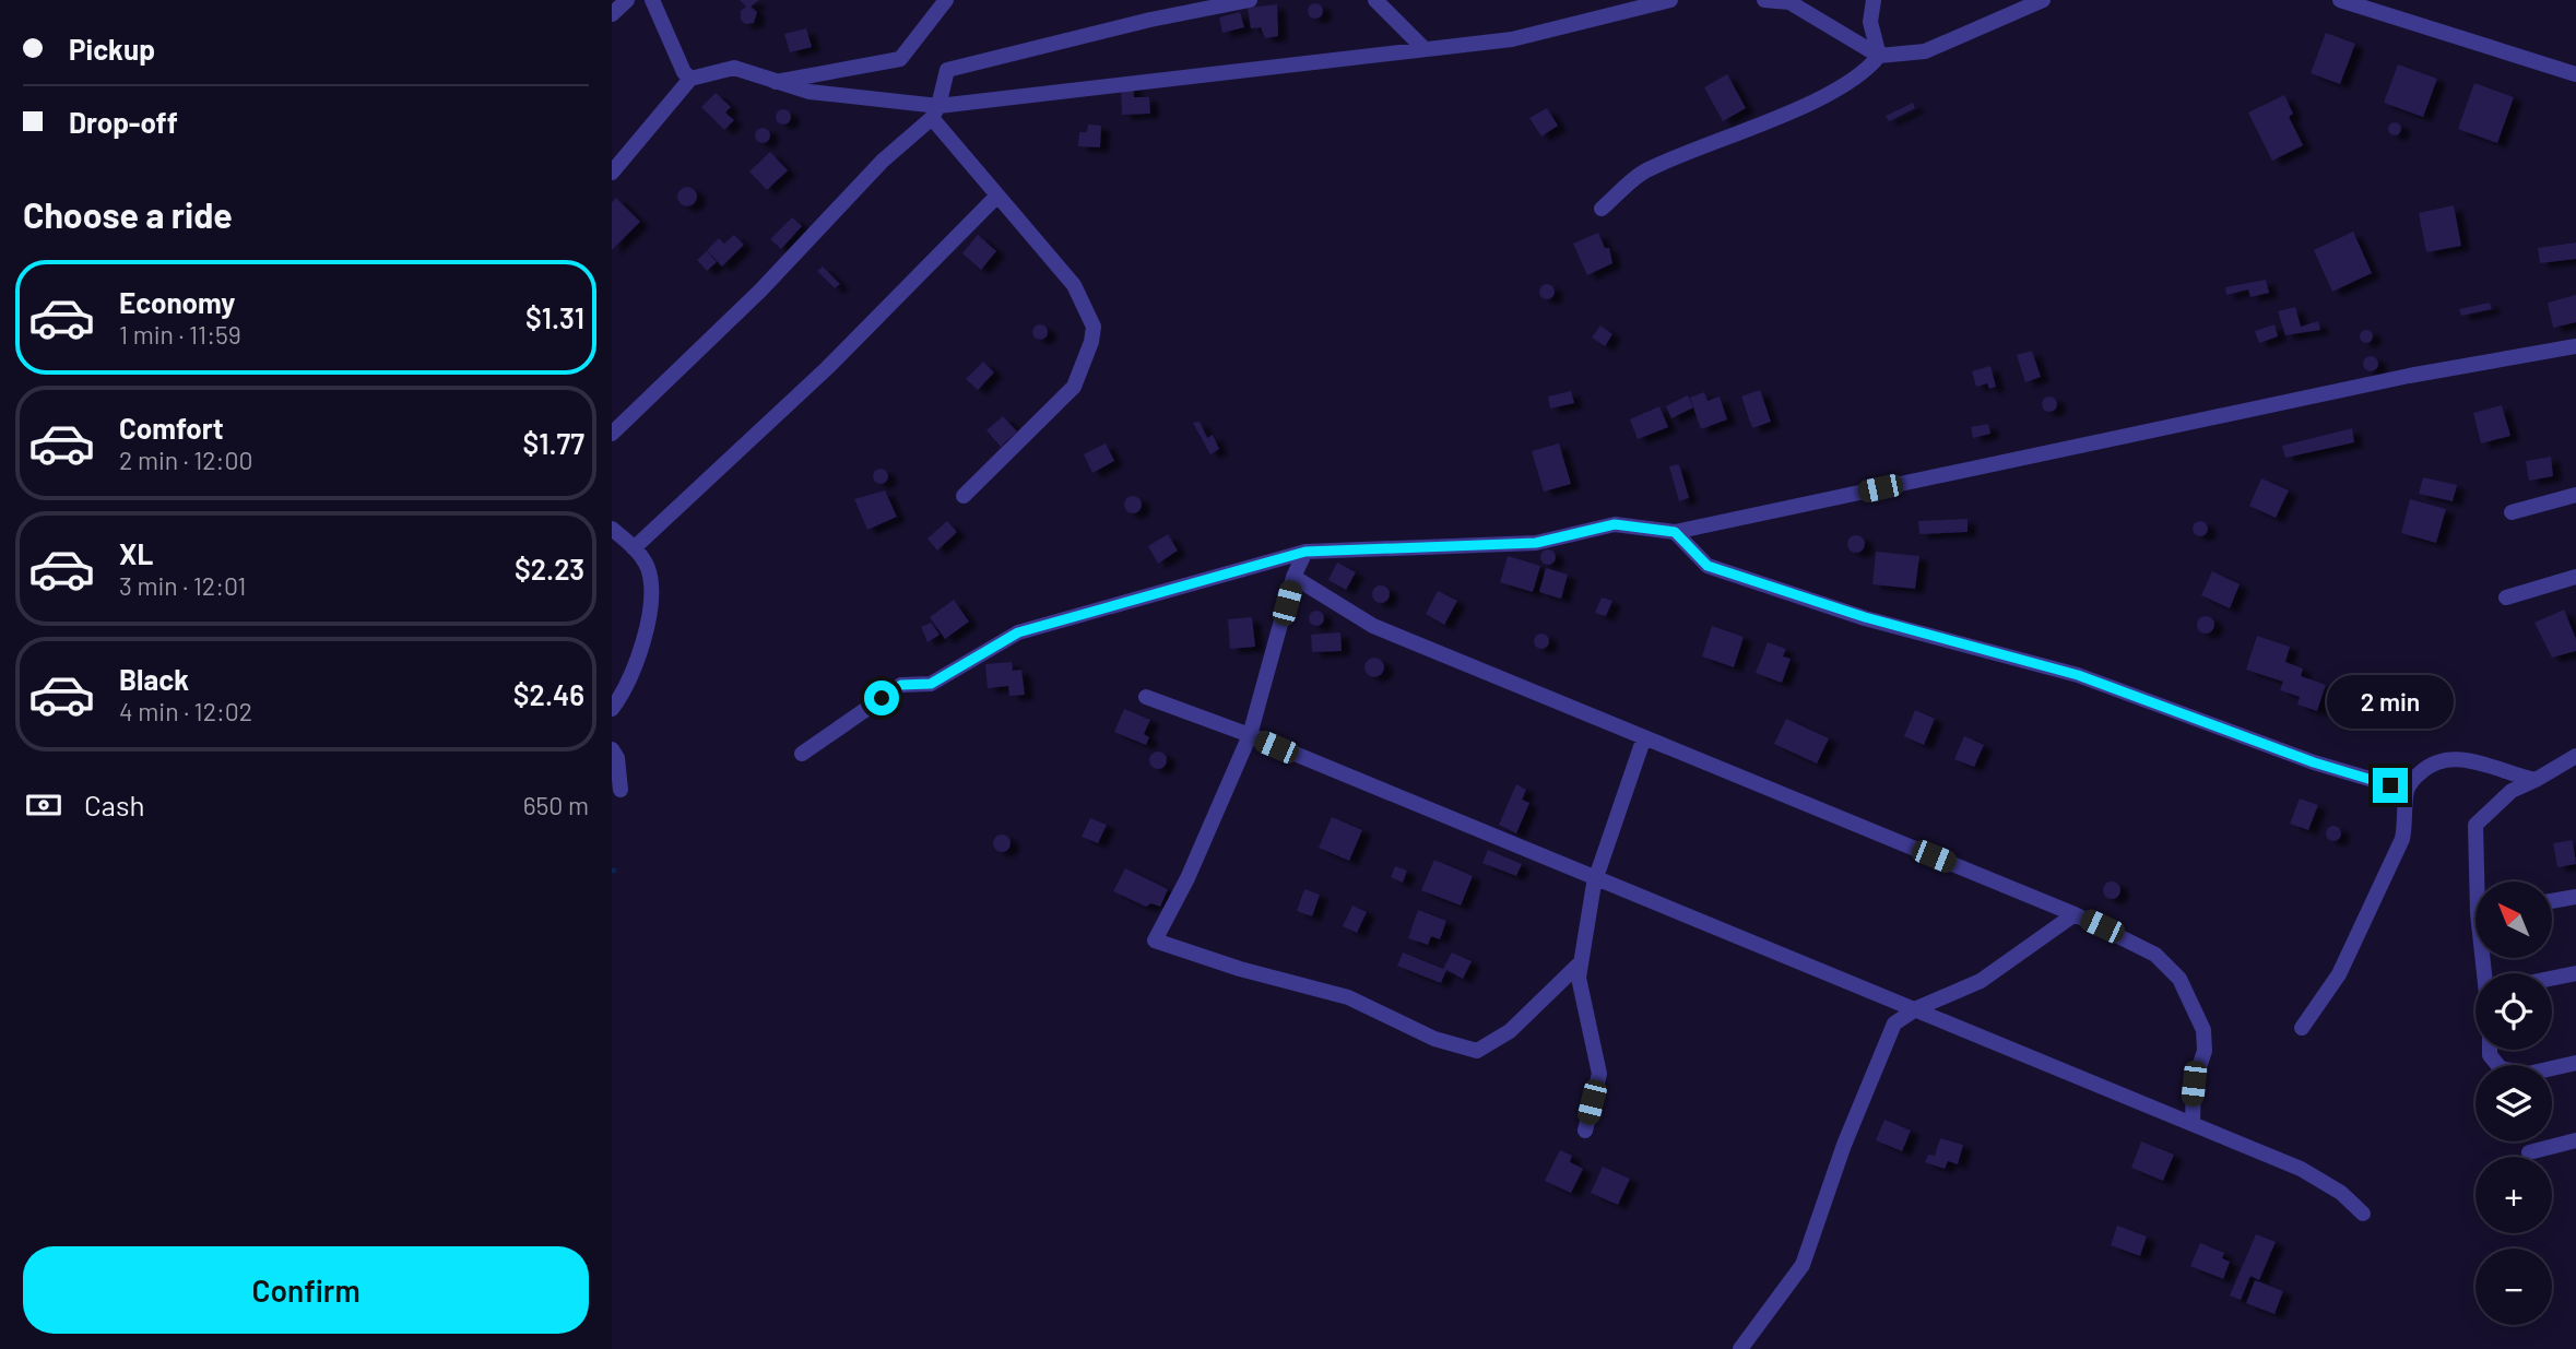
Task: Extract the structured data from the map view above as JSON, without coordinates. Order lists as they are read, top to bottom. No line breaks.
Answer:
{"north":"top left","page":{"banner":["Pickup","Drop-off"],"heading":"Choose a ride","list":[{"name":"Economy","note":"1 min · 11:59","value":"$1.31"},{"name":"Comfort","note":"2 min · 12:00","value":"$1.77"},{"name":"XL","note":"3 min · 12:01","value":"$2.23"},{"name":"Black","note":"4 min · 12:02","value":"$2.46"}],"bubble":"2 min","pay":["Cash","650 m"],"map_buttons":["+","−"],"buttons":"Confirm"}}
